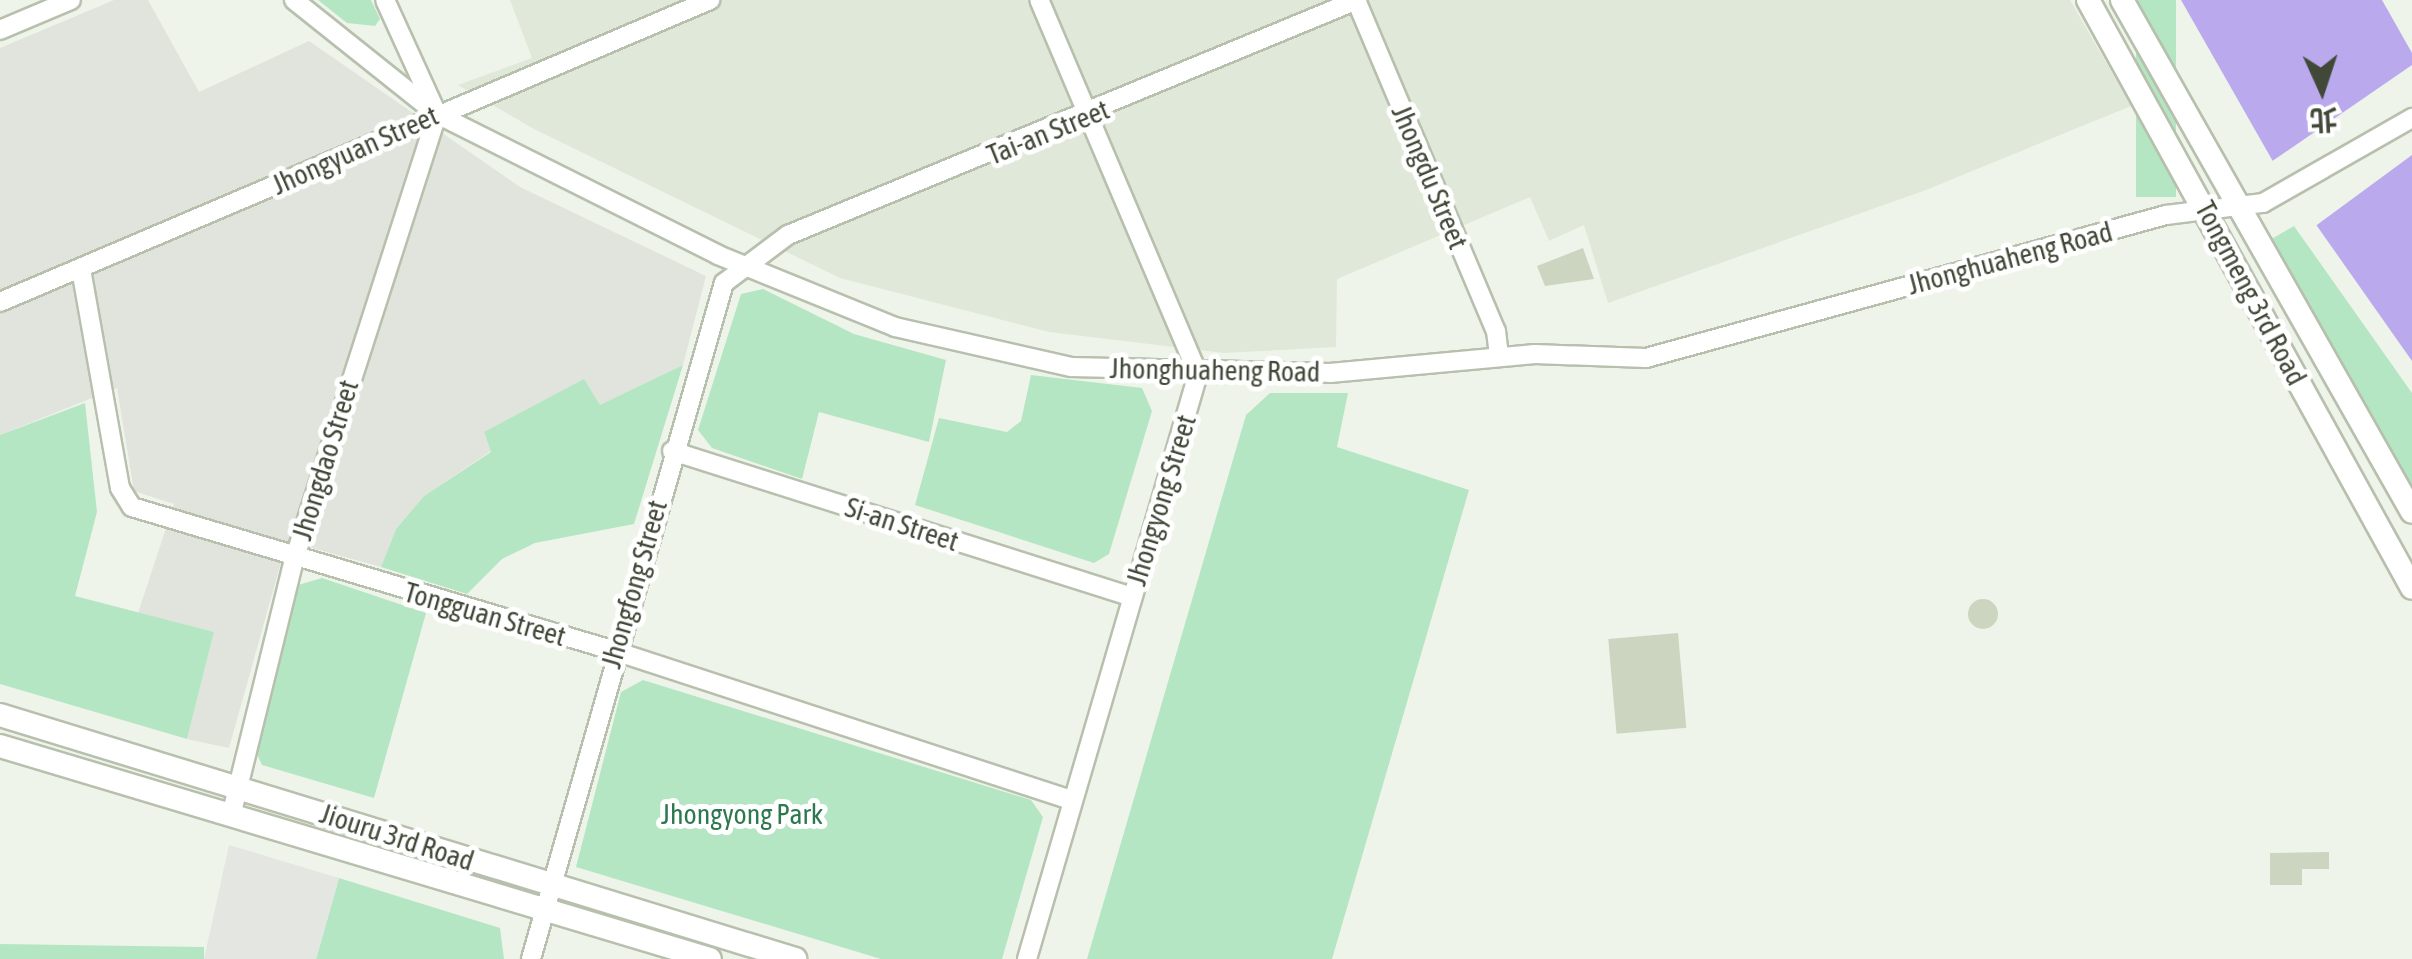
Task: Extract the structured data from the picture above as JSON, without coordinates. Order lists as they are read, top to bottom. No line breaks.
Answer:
{"streets":{"street":["Tai-an Street","Jhongyuan Street","Jhongdu Street","Jhonghuaheng Road","Tongmeng 3rd Road","Jhongdao Street","Jhongyong Street","Si-an Street","Jhongfong Street","Tongguan Street","Jiouru 3rd Road"]},"crossings":[["Tai-an Street","Jhongdu Street"],["Tai-an Street","Jhonghuaheng Road"],["Tai-an Street","Jhongfong Street"],["Jhongyuan Street","Jhonghuaheng Road"],["Jhongyuan Street","Jhongdao Street"],["Jhongyuan Street","Tongguan Street"],["Jhongdu Street","Jhonghuaheng Road"],["Jhonghuaheng Road","Tongmeng 3rd Road"],["Jhonghuaheng Road","Jhongdao Street"],["Jhonghuaheng Road","Jhongyong Street"],["Jhonghuaheng Road","Jhongfong Street"],["Jhongdao Street","Tongguan Street"],["Jhongdao Street","Jiouru 3rd Road"],["Jhongyong Street","Si-an Street"],["Jhongyong Street","Tongguan Street"],["Si-an Street","Jhongfong Street"],["Jhongfong Street","Tongguan Street"],["Jhongfong Street","Jiouru 3rd Road"]],"parks":["Jhongyong Park"],"north":"bottom"}
